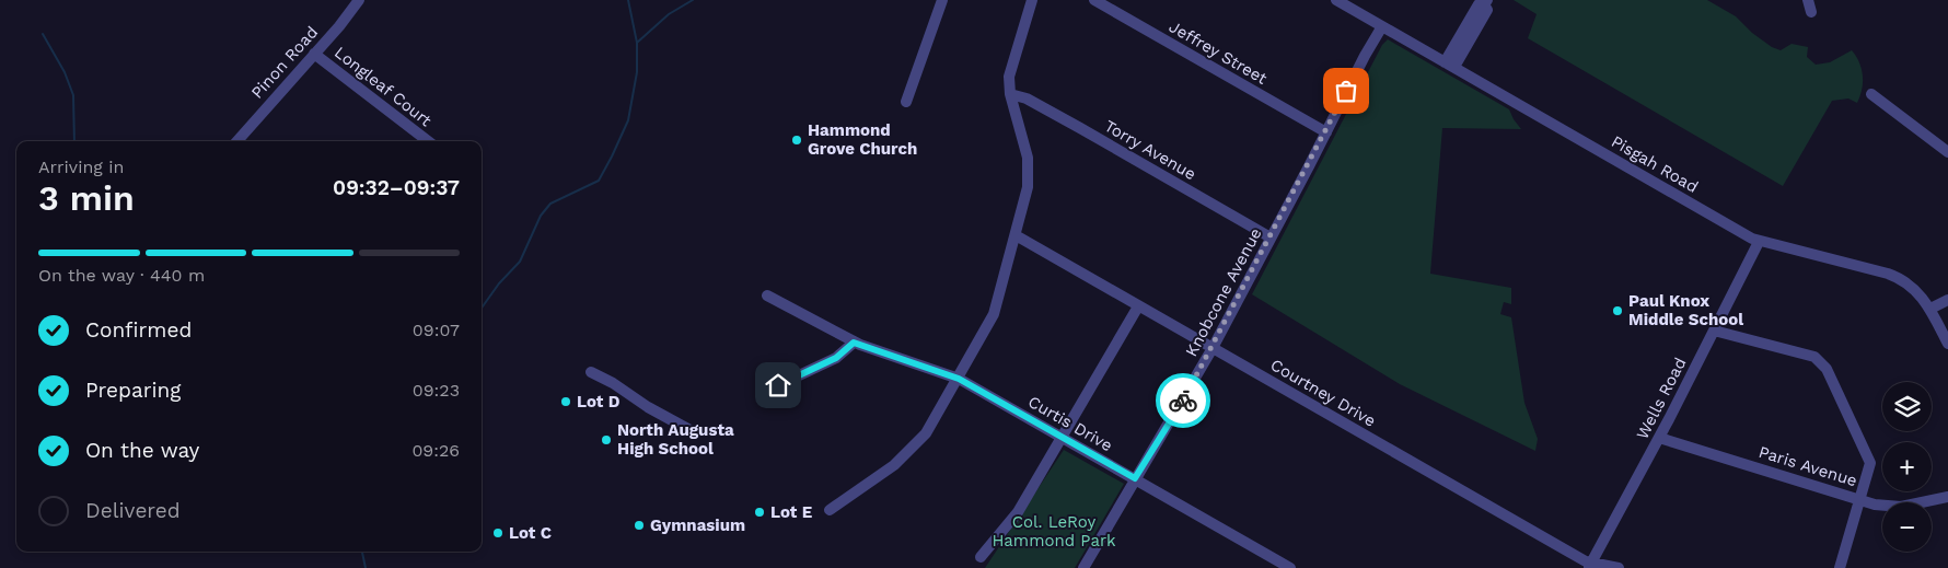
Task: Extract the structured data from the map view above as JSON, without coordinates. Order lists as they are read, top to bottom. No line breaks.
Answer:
{"streets":{"street":["Jeffrey Street","Pinon Road","Longleaf Court","Torry Avenue","Pisgah Road","Knobcone Avenue","Courtney Drive","Wells Road","Curtis Drive","Paris Avenue"]},"crossings":[["Jeffrey Street","Knobcone Avenue"],["Pinon Road","Longleaf Court"],["Torry Avenue","Knobcone Avenue"],["Pisgah Road","Knobcone Avenue"],["Pisgah Road","Wells Road"],["Knobcone Avenue","Courtney Drive"],["Knobcone Avenue","Curtis Drive"],["Courtney Drive","Wells Road"],["Wells Road","Paris Avenue"]],"parks":["Col. LeRoy Hammond Park"],"places":["Hammond Grove Church","Paul Knox Middle School","Lot D","North Augusta High School","Lot E","Gymnasium","Lot C"],"page":{"heading":["3 min","Arriving in","09:32–09:37"],"bar":"On the way · 440 m","list":[["Confirmed","09:07"],["Preparing","09:23"],["On the way","09:26"],"Delivered"],"map_buttons":["+","−"]}}
